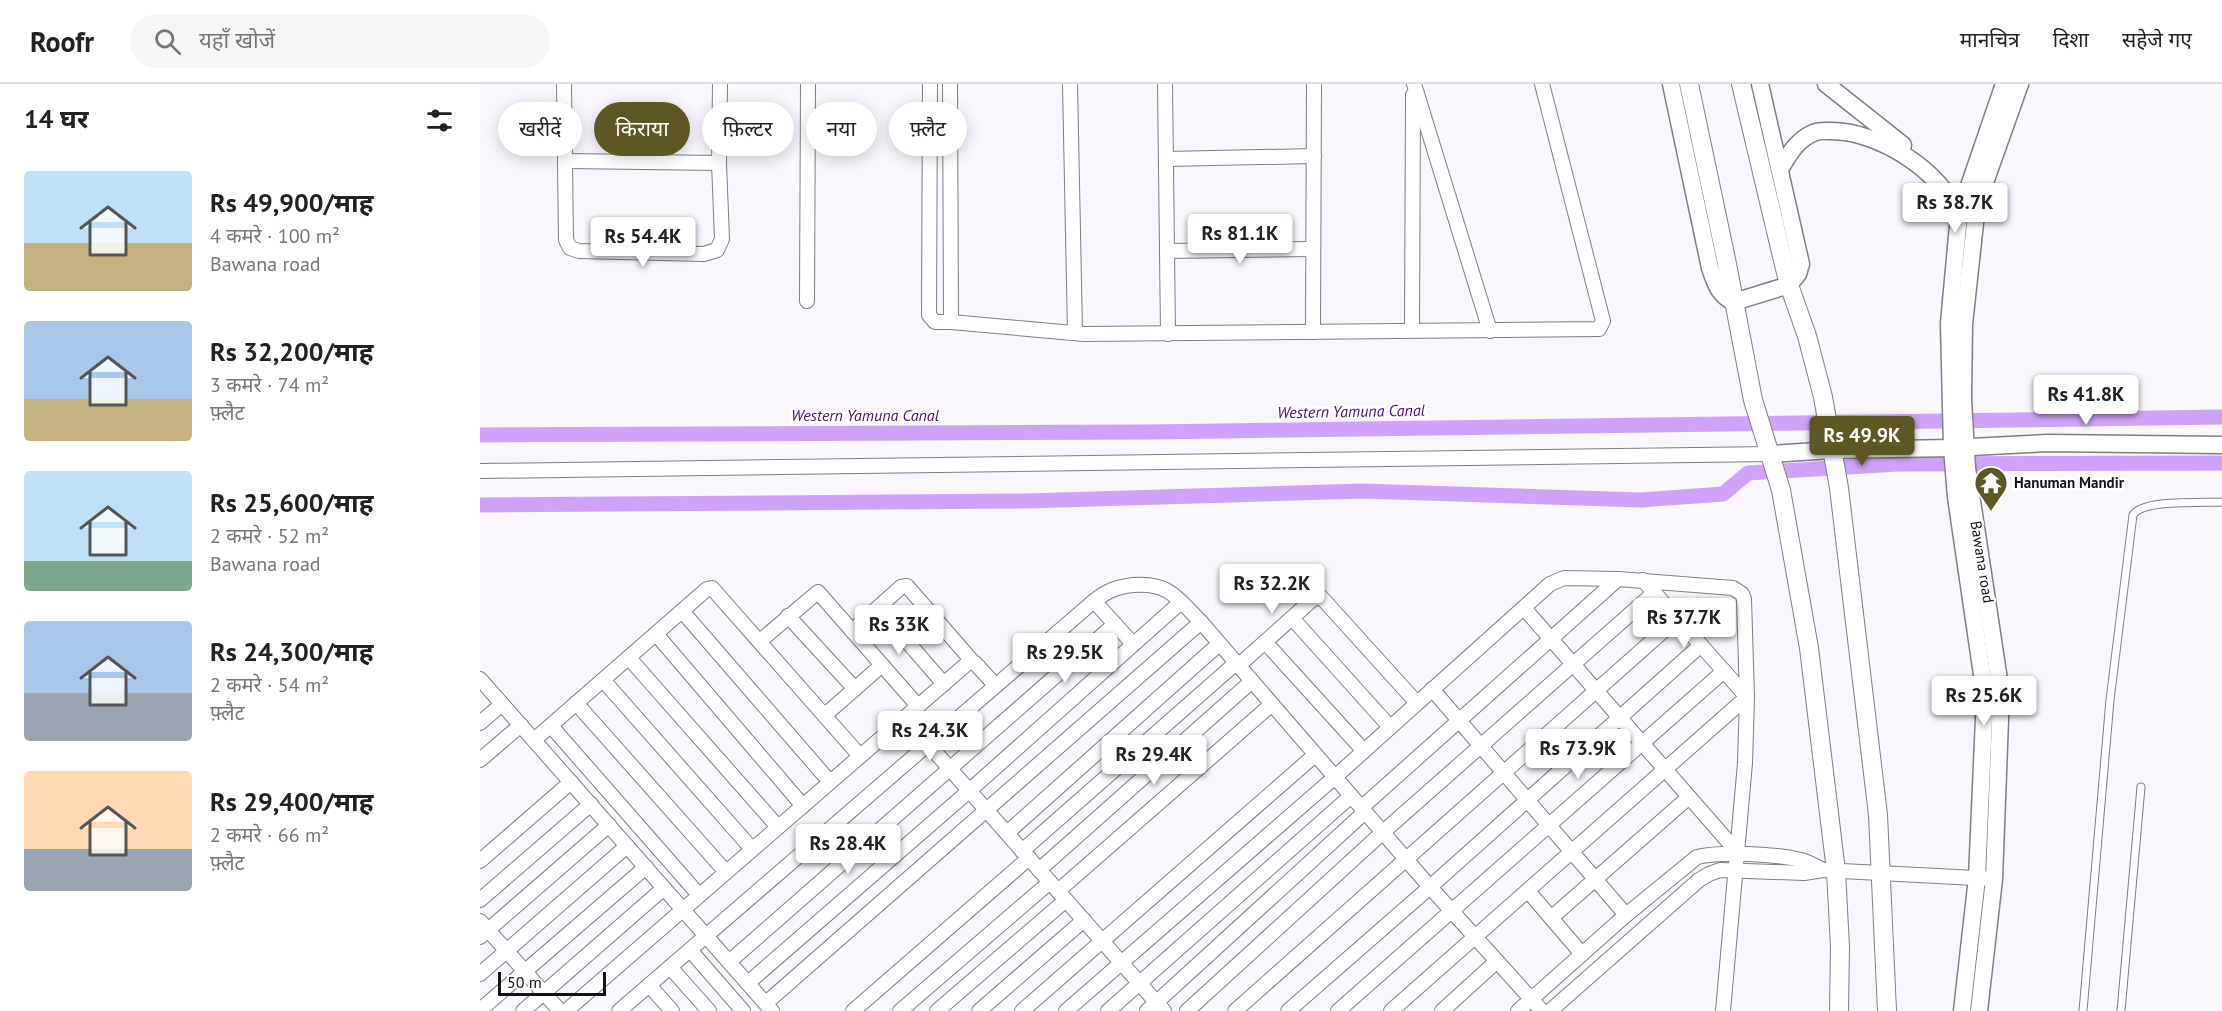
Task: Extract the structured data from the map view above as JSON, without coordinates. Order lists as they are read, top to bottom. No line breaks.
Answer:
{"streets":{"street":["Bawana road"]},"water":["Western Yamuna Canal"],"places":{"temple":["Hanuman Mandir"]},"scale_bar":"50 m","page":{"header":"Roofr","search":"यहाँ खोजें","nav":["मानचित्र","दिशा","सहेजे गए"],"heading":"14 घर","chip":["खरीदें","किराया","फ़िल्टर","नया","फ़्लैट"],"list":[{"name":"Rs 49,900/माह","note":"4 कमरे · 100 m² · Bawana road"},{"name":"Rs 32,200/माह","note":"3 कमरे · 74 m² · फ़्लैट"},{"name":"Rs 25,600/माह","note":"2 कमरे · 52 m² · Bawana road"},{"name":"Rs 24,300/माह","note":"2 कमरे · 54 m² · फ़्लैट"},{"name":"Rs 29,400/माह","note":"2 कमरे · 66 m² · फ़्लैट"}],"price":["Rs 38.7K","Rs 81.1K","Rs 54.4K","Rs 41.8K","Rs 49.9K","Rs 32.2K","Rs 37.7K","Rs 33K","Rs 29.5K","Rs 25.6K","Rs 24.3K","Rs 73.9K","Rs 29.4K","Rs 28.4K"],"scale":"50 m"}}
